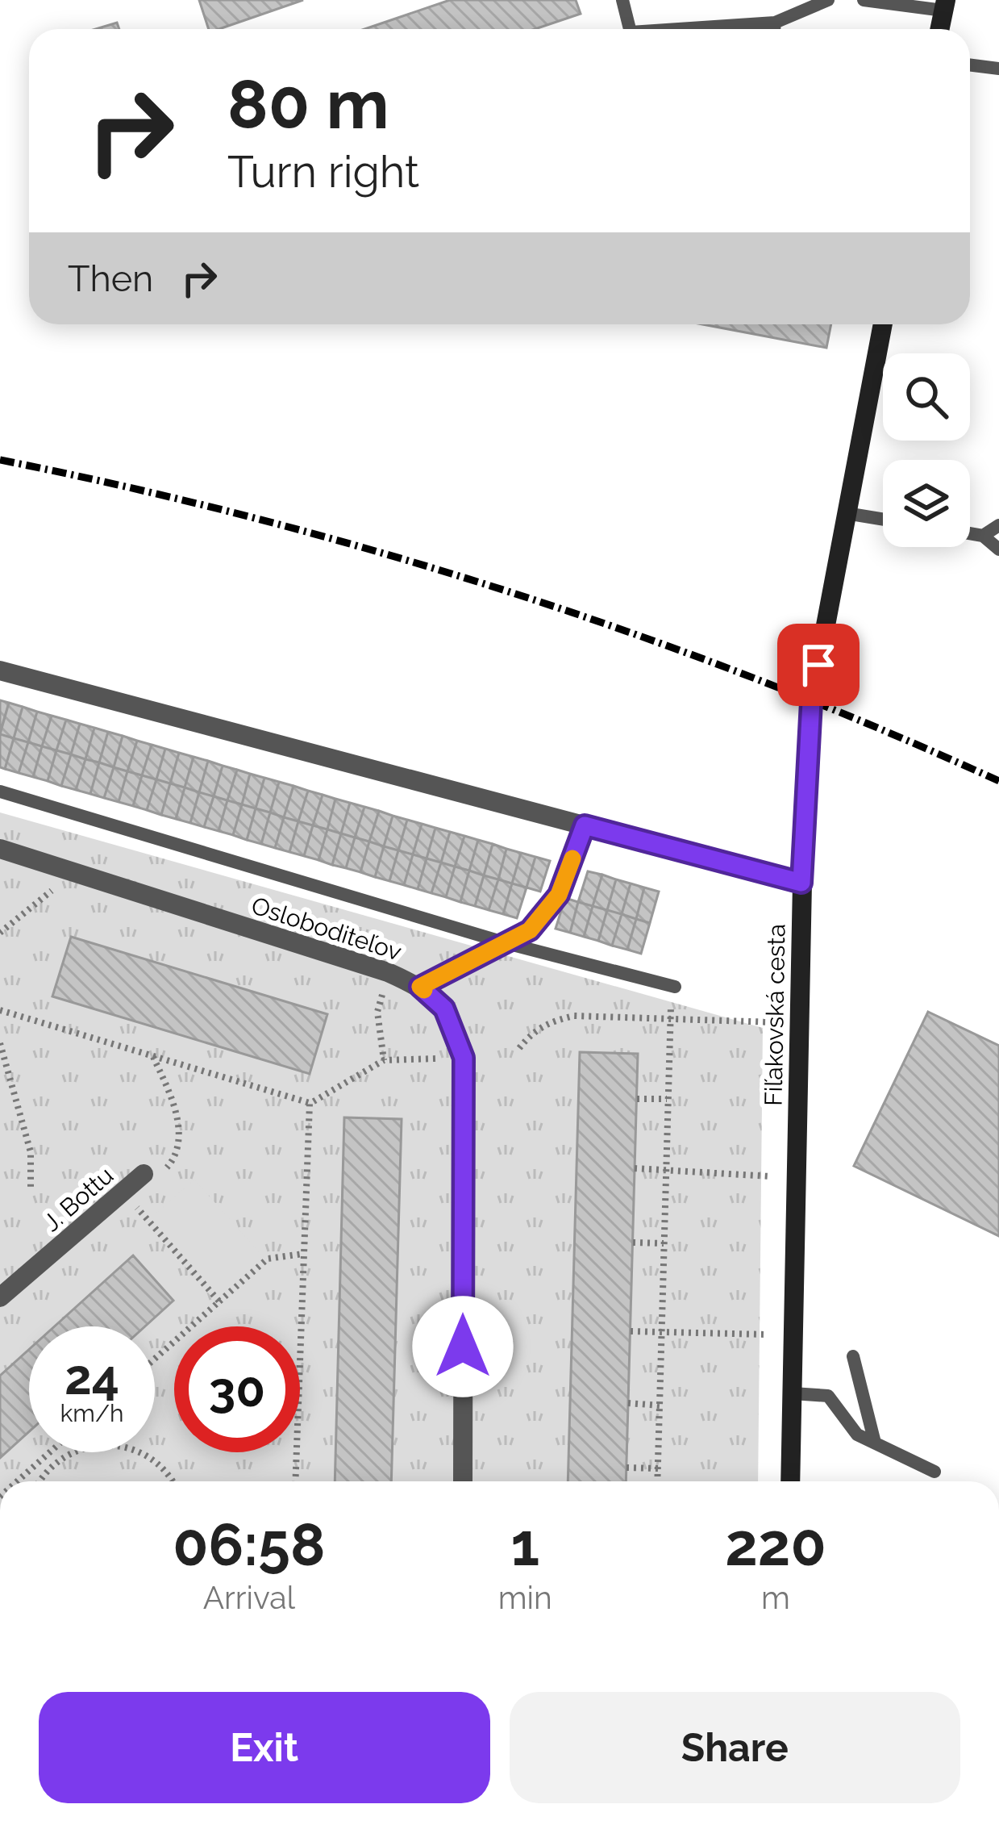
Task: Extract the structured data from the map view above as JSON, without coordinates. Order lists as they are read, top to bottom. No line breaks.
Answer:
{"streets":{"street":["Osloboditeľov","Fiľakovská cesta","J. Bottu"]},"page":{"turn":["80 m","Turn right"],"then":"Then","speed":"24 km/h","limit":"30","eta":["06:58","Arrival","1","min","220","m"],"buttons":["Exit","Share"]}}
